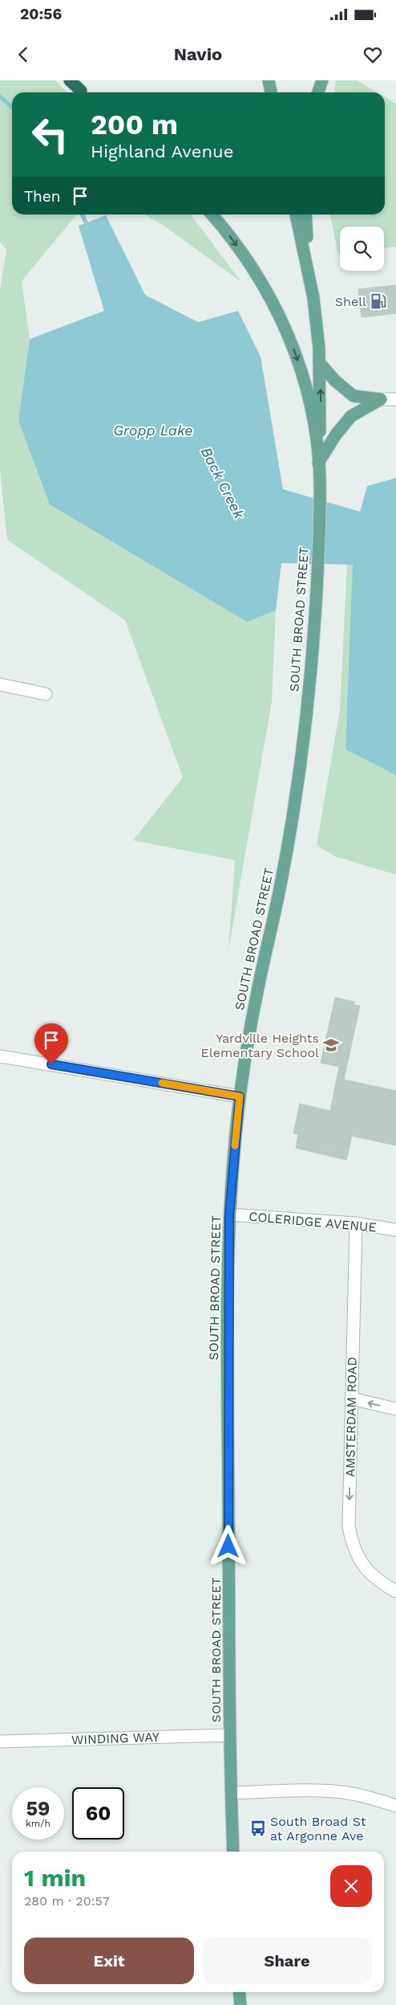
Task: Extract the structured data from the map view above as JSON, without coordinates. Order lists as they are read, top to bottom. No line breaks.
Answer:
{"streets":{"main road":["SOUTH BROAD STREET"],"street":["COLERIDGE AVENUE","AMSTERDAM ROAD","WINDING WAY"]},"crossings":[["SOUTH BROAD STREET","COLERIDGE AVENUE"],["SOUTH BROAD STREET","WINDING WAY"],["COLERIDGE AVENUE","AMSTERDAM ROAD"]],"one_way":["AMSTERDAM ROAD"],"water":["Gropp Lake","Back Creek"],"places":{"fuel station":["Shell"],"school or university":["Yardville Heights Elementary School"],"bus stop":["South Broad St at Argonne Ave"]},"page":{"status":"20:56","header":"Navio","turn":["200 m","Highland Avenue"],"then":"Then","speed":"59 km/h","limit":"60","heading":["1 min","280 m · 20:57"],"buttons":["Exit","Share"]}}
